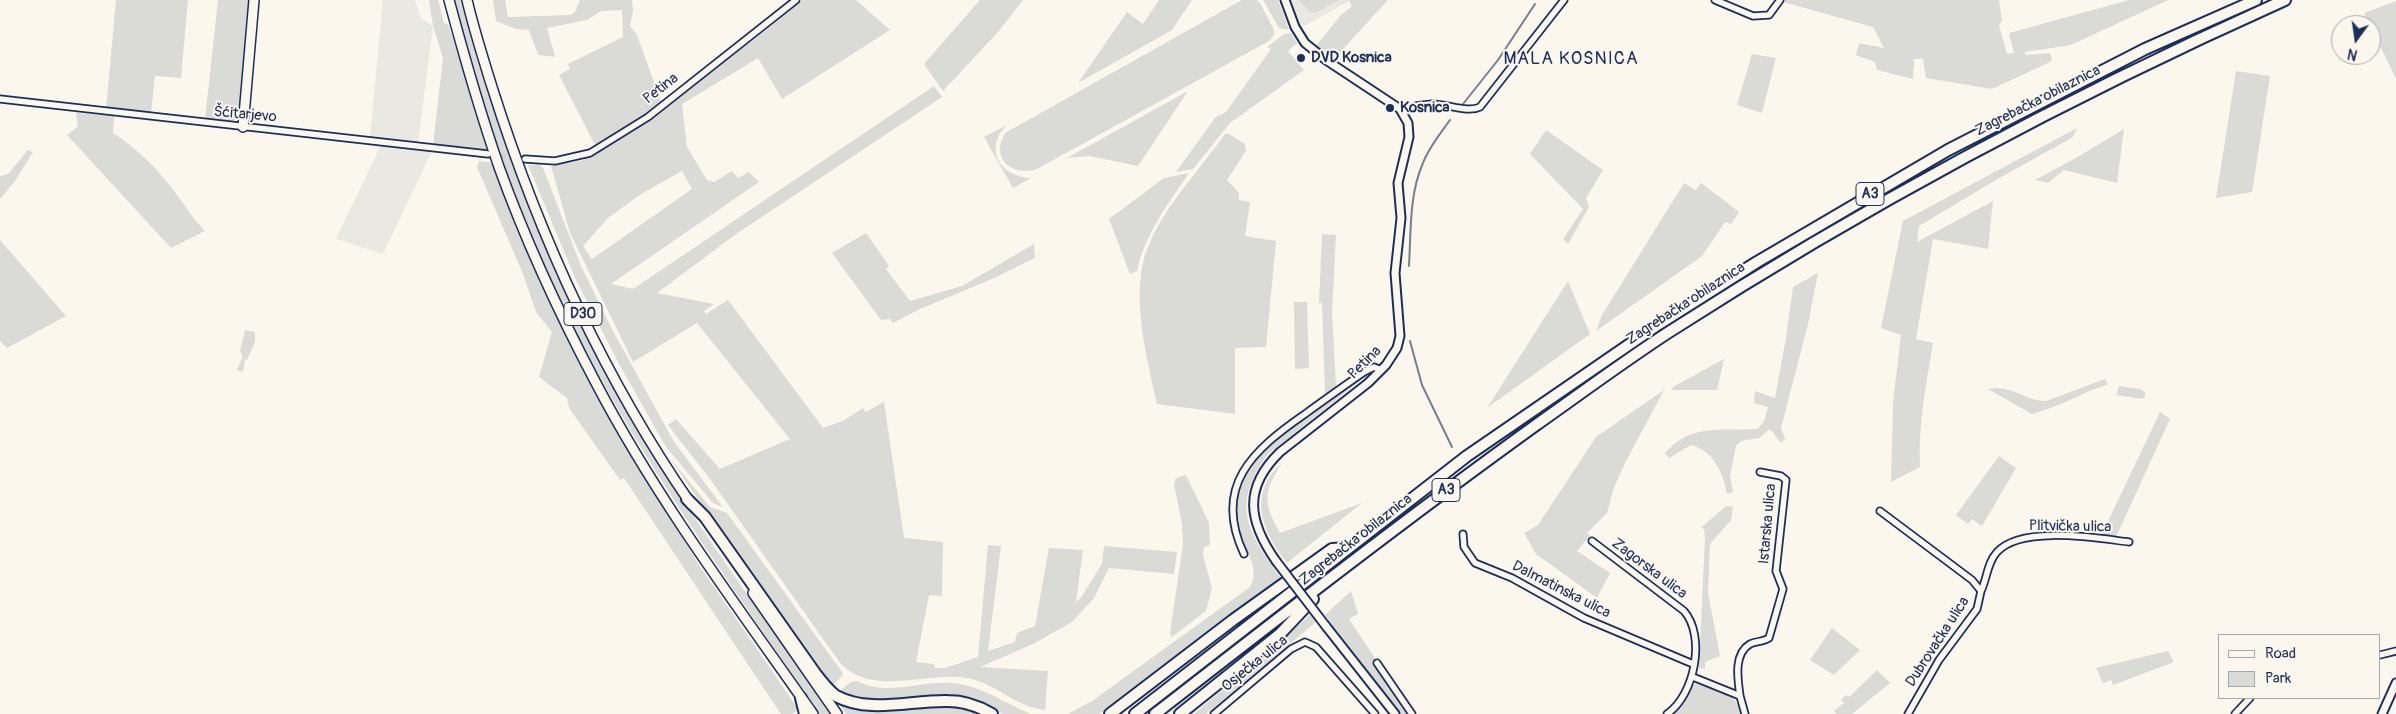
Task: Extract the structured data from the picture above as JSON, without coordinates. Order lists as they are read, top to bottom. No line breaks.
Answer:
{"streets":{"highway":["Zagrebačka obilaznica","A3"],"main road":["D30"],"street":["Petina","Šćitarjevo","Istarska ulica","Plitvička ulica","Zagorska ulica","Dalmatinska ulica","Dubrovačka ulica","Osječka ulica"]},"crossings":[["Plitvička ulica","Dubrovačka ulica"],["Zagorska ulica","Dalmatinska ulica"]],"districts":["MALA KOSNICA"],"places":["DVD Kosnica","Kosnica"],"legend":["Road","Park"],"north":"bottom"}
